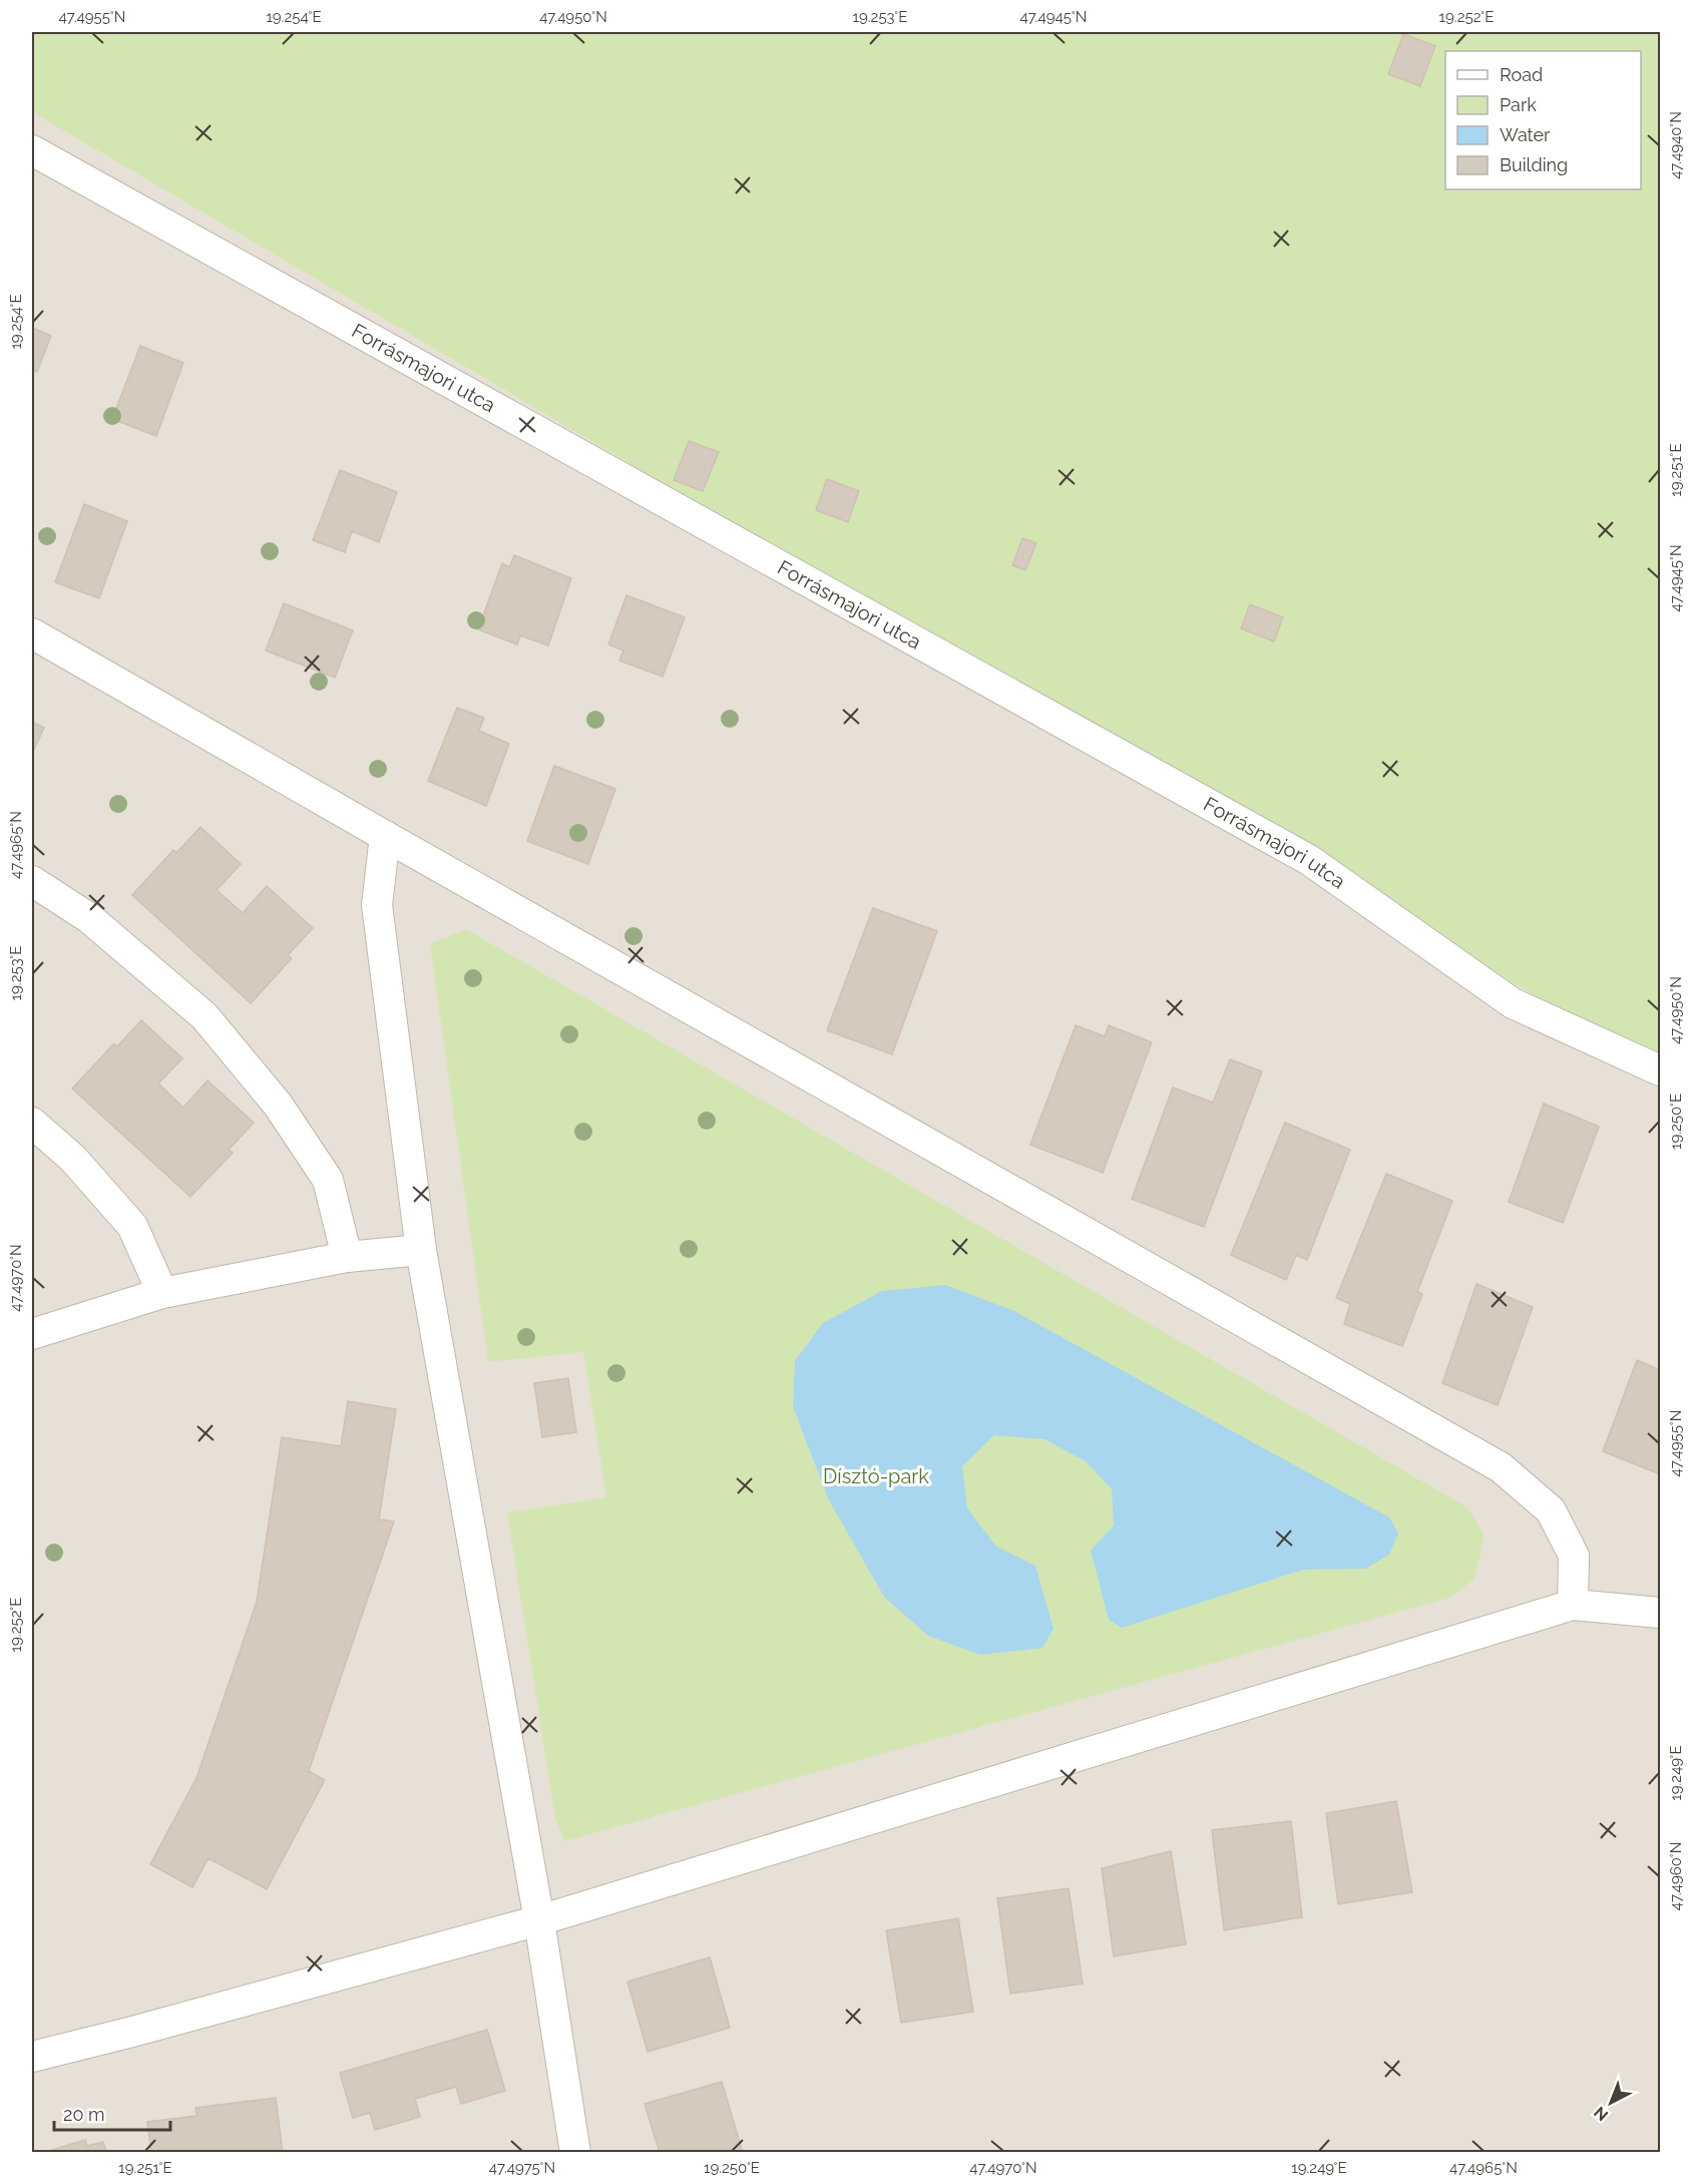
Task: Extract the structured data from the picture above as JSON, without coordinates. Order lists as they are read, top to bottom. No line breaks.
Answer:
{"streets":{"street":["Forrásmajori utca"]},"parks":["Dísztó-park"],"legend":["Road","Park","Water","Building"],"scale_bar":"20 m","north":"bottom left","coordinates":["47.4955°N","19.254°E","47.4950°N","19.253°E","47.4945°N","19.252°E","47.4940°N","19.251°E","47.4965°N","19.250°E","47.4970°N","19.249°E","47.4960°N","47.4975°N"]}
